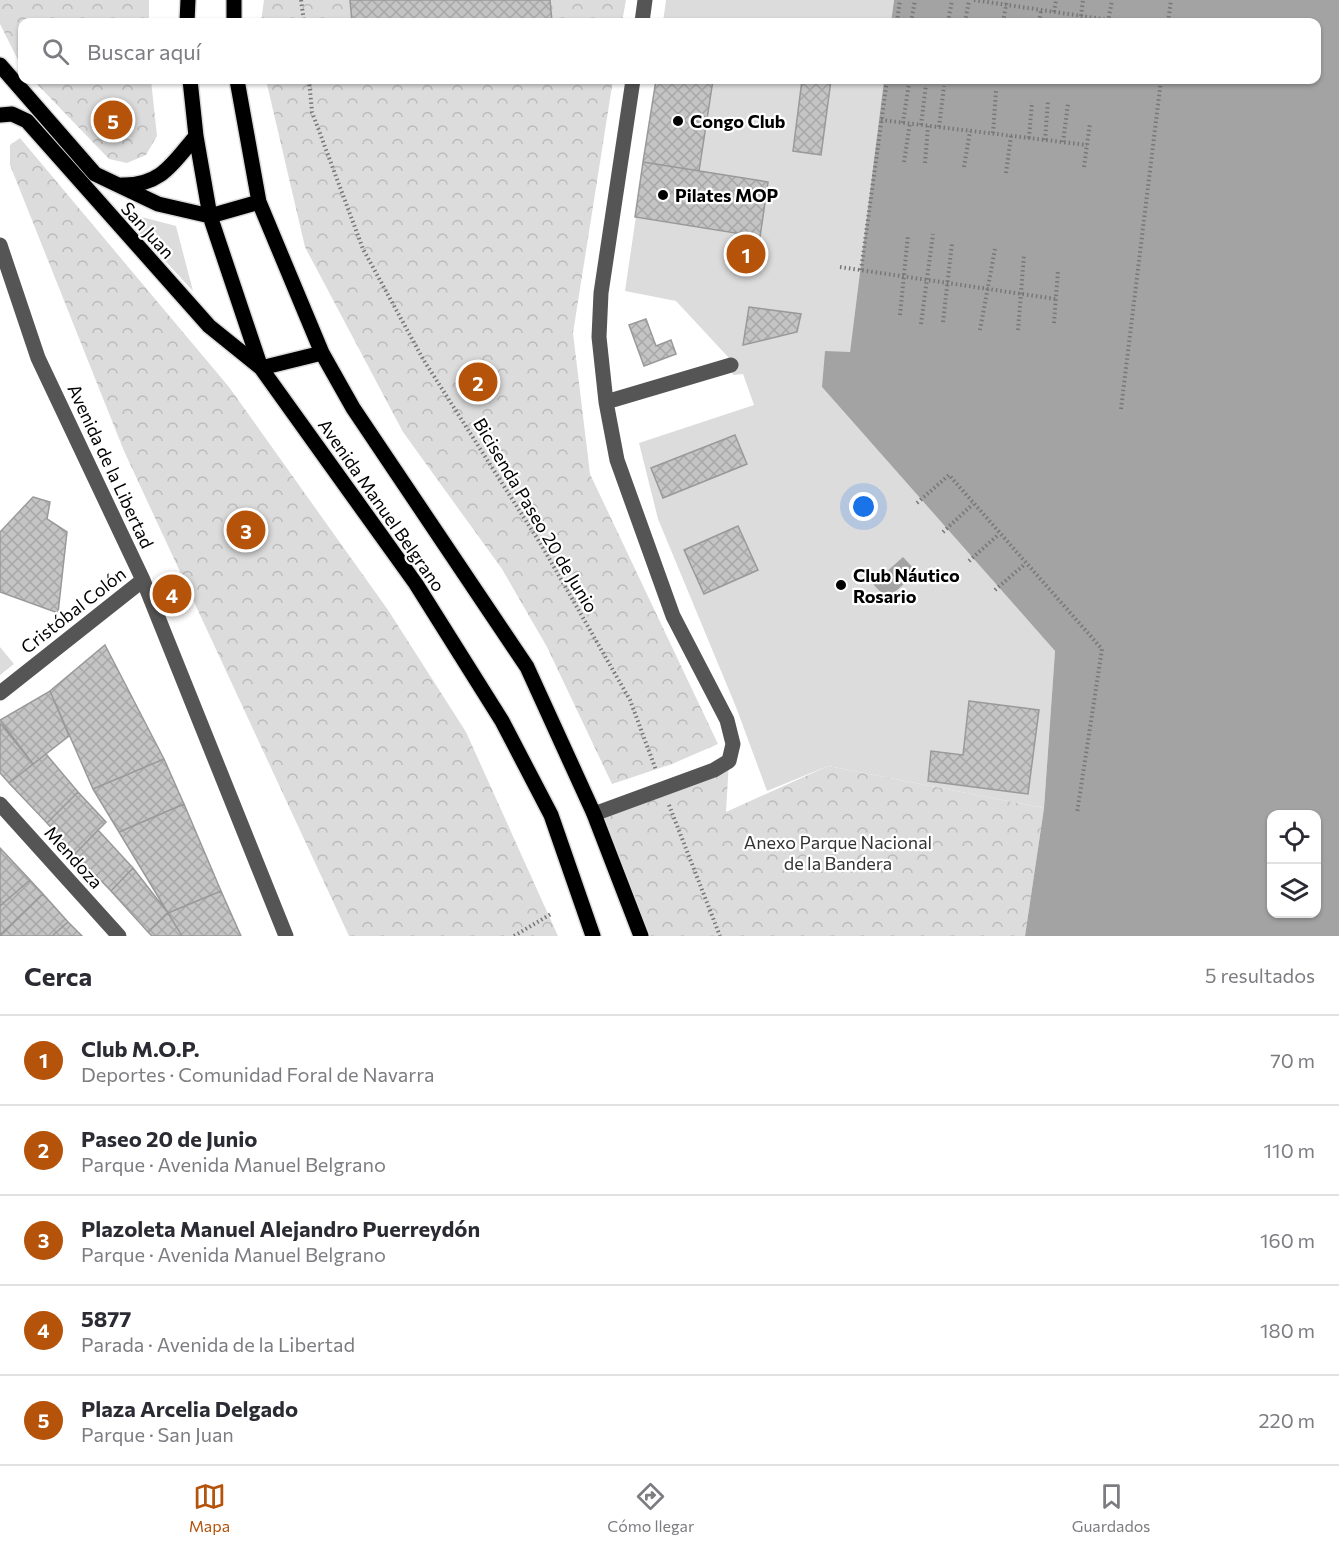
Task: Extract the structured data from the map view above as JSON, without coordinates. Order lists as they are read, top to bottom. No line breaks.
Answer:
{"streets":{"main road":["San Juan","Avenida Manuel Belgrano"],"street":["Avenida de la Libertad","Cristóbal Colón","Mendoza"],"path":["Bicisenda Paseo 20 de Junio"]},"crossings":[["San Juan","Avenida Manuel Belgrano"],["Avenida de la Libertad","Cristóbal Colón"]],"parks":["Anexo Parque Nacional de la Bandera"],"places":["Congo Club","Pilates MOP","Club Náutico Rosario"],"page":{"search":"Buscar aquí","pins":["5","1","2","3","4"],"heading":["Cerca","5 resultados"],"list":[{"mark":"1","name":"Club M.O.P.","note":"Deportes · Comunidad Foral de Navarra","value":"70 m"},{"mark":"2","name":"Paseo 20 de Junio","note":"Parque · Avenida Manuel Belgrano","value":"110 m"},{"mark":"3","name":"Plazoleta Manuel Alejandro Puerreydón","note":"Parque · Avenida Manuel Belgrano","value":"160 m"},{"mark":"4","name":"5877","note":"Parada · Avenida de la Libertad","value":"180 m"},{"mark":"5","name":"Plaza Arcelia Delgado","note":"Parque · San Juan","value":"220 m"}],"nav":["Mapa","Cómo llegar","Guardados"]}}
